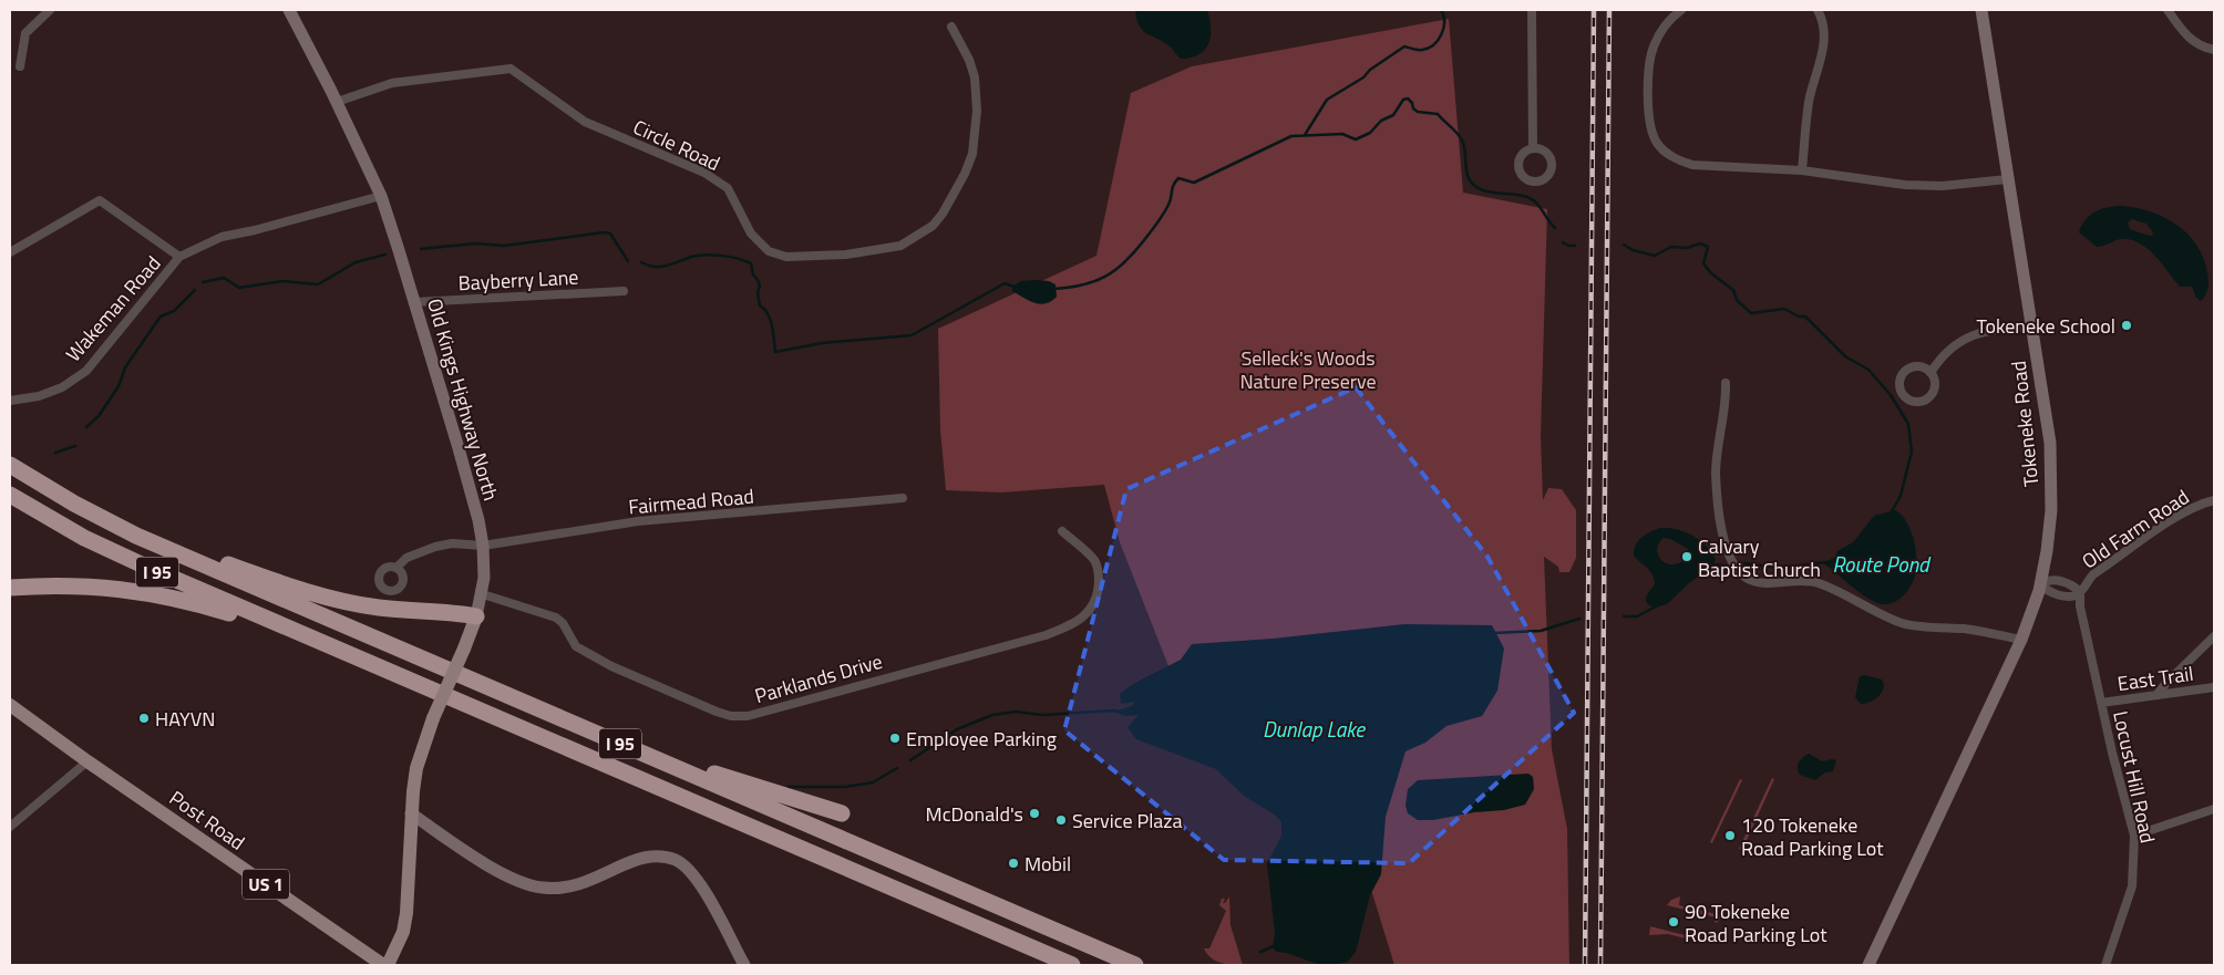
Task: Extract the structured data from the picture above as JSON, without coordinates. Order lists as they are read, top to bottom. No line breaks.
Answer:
{"streets":{"highway":["I 95"],"main road":["Old Kings Highway North","Tokeneke Road","Post Road","US 1"],"street":["Circle Road","Bayberry Lane","Wakeman Road","Fairmead Road","Old Farm Road","Parklands Drive","East Trail","Locust Hill Road"]},"crossings":[["Circle Road","Old Kings Highway North"],["Bayberry Lane","Old Kings Highway North"],["Wakeman Road","Old Kings Highway North"],["Old Kings Highway North","Fairmead Road"],["Old Kings Highway North","Parklands Drive"],["Old Kings Highway North","Post Road"],["Tokeneke Road","Old Farm Road"],["Old Farm Road","Locust Hill Road"],["East Trail","Locust Hill Road"]],"water":["Route Pond","Dunlap Lake"],"parks":["Selleck's Woods Nature Preserve"],"places":["Tokeneke School","Calvary Baptist Church","HAYVN","Employee Parking","McDonald's","Service Plaza","120 Tokeneke Road Parking Lot","Mobil","90 Tokeneke Road Parking Lot"]}
